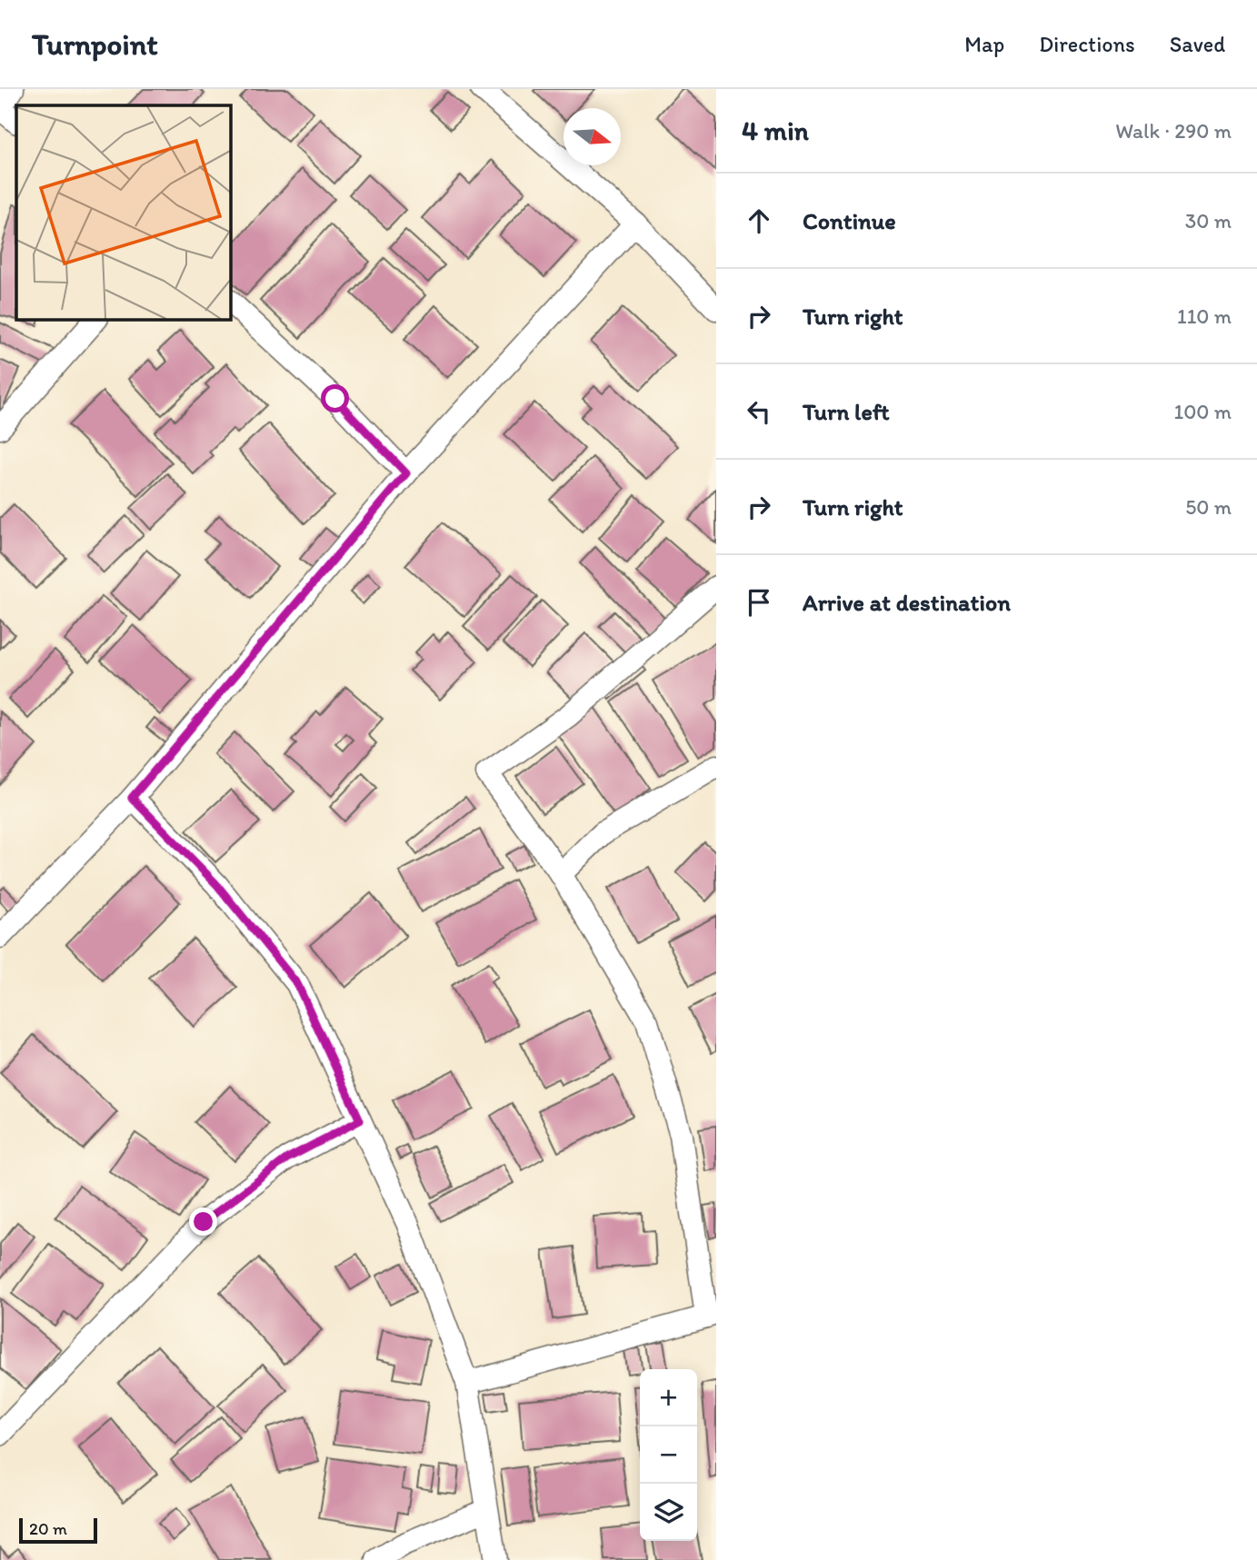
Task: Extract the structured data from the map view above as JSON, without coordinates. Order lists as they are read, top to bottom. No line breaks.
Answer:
{"scale_bar":"20 m","north":"right","page":{"header":"Turnpoint","nav":["Map","Directions","Saved"],"heading":["4 min","Walk · 290 m"],"list":[["Continue","30 m"],["Turn right","110 m"],["Turn left","100 m"],["Turn right","50 m"],"Arrive at destination"],"map_buttons":["+","−"],"scale":"20 m"}}
